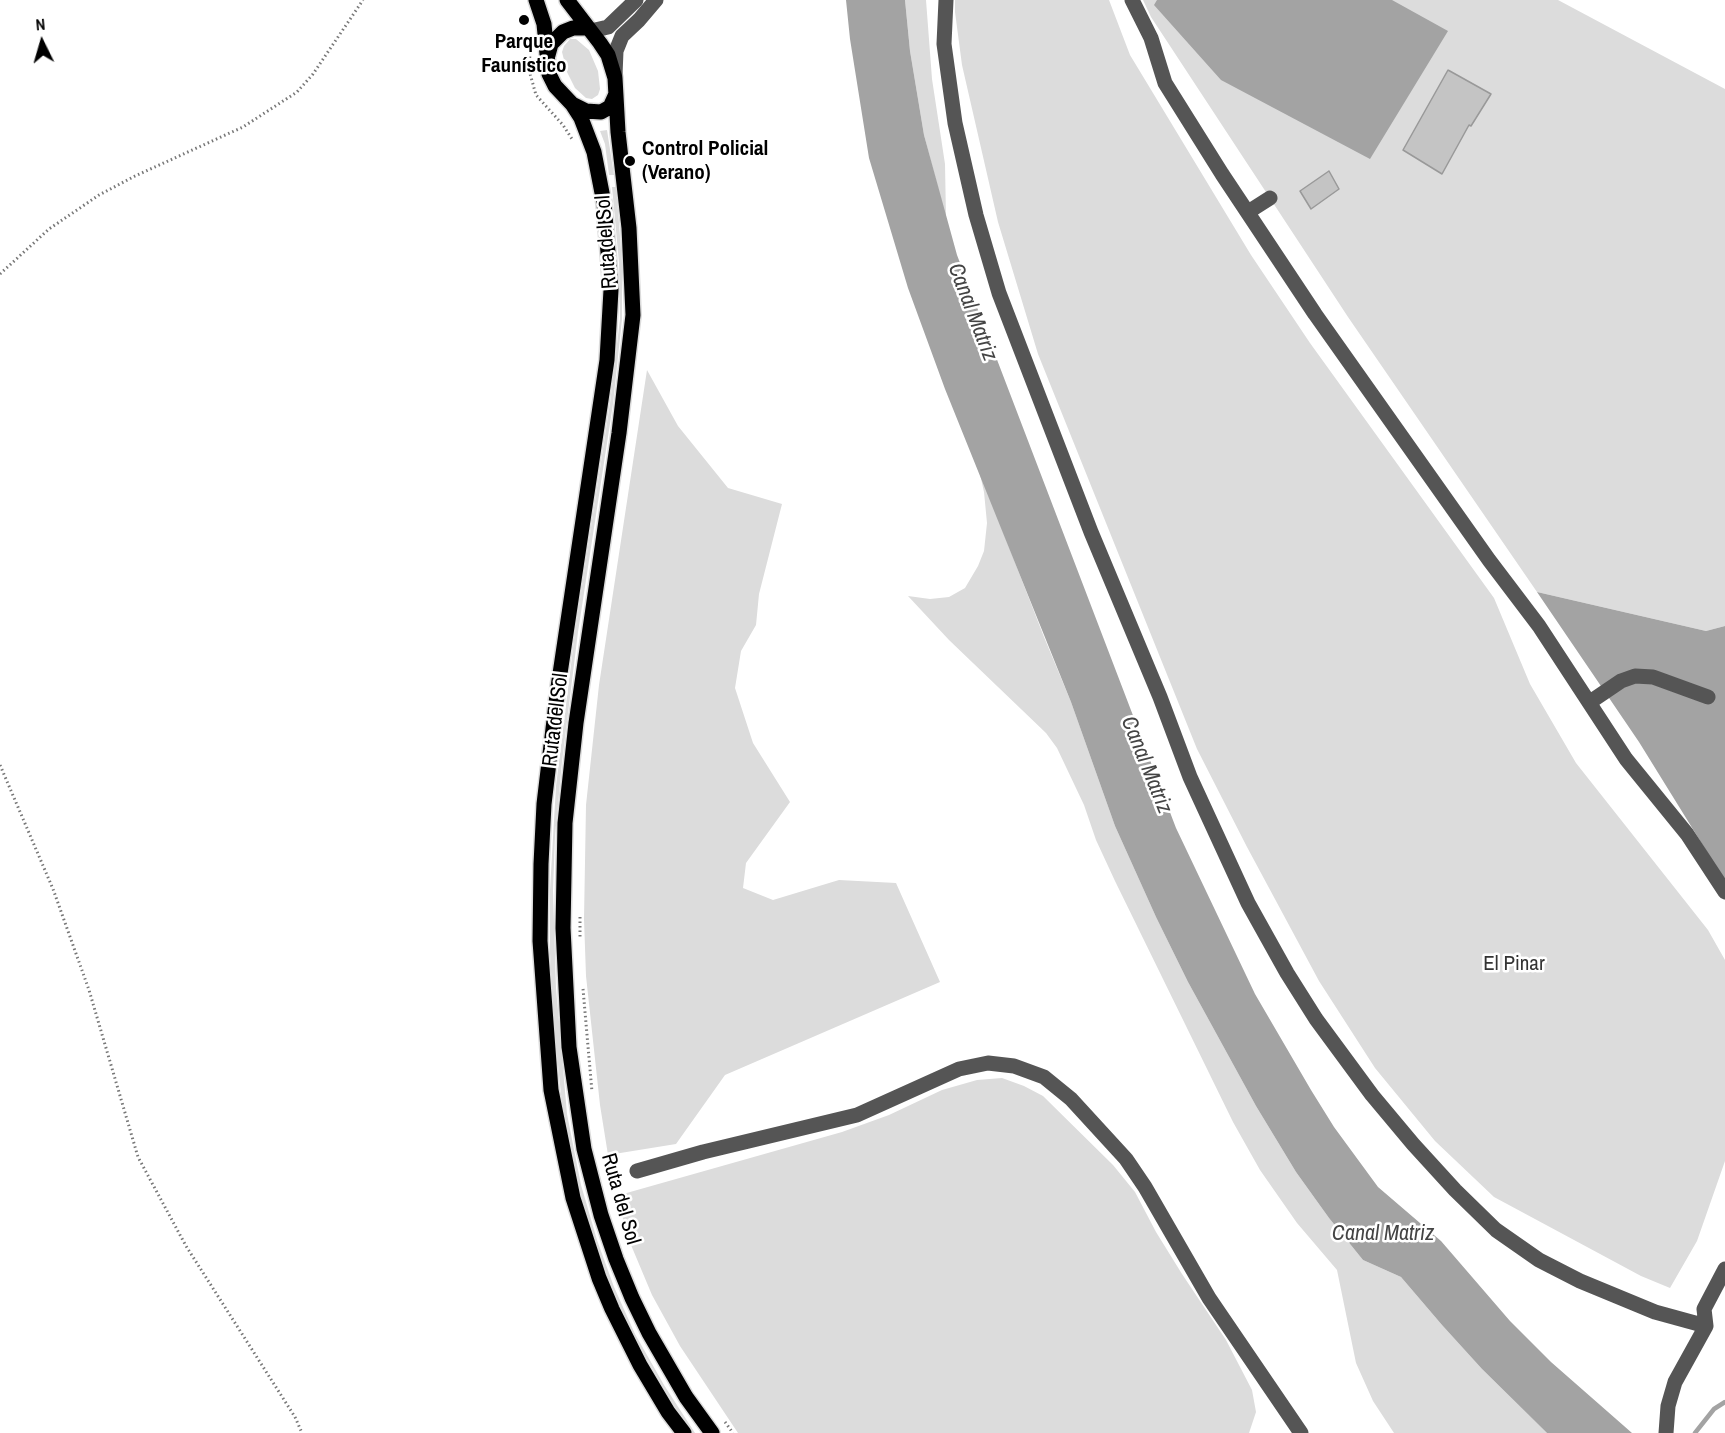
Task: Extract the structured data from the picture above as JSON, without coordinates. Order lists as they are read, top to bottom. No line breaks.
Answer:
{"streets":{"main road":["Ruta del Sol"]},"water":["Canal Matriz"],"parks":["El Pinar"],"places":["Parque Faunístico","Control Policial (Verano)"],"north":"top"}
